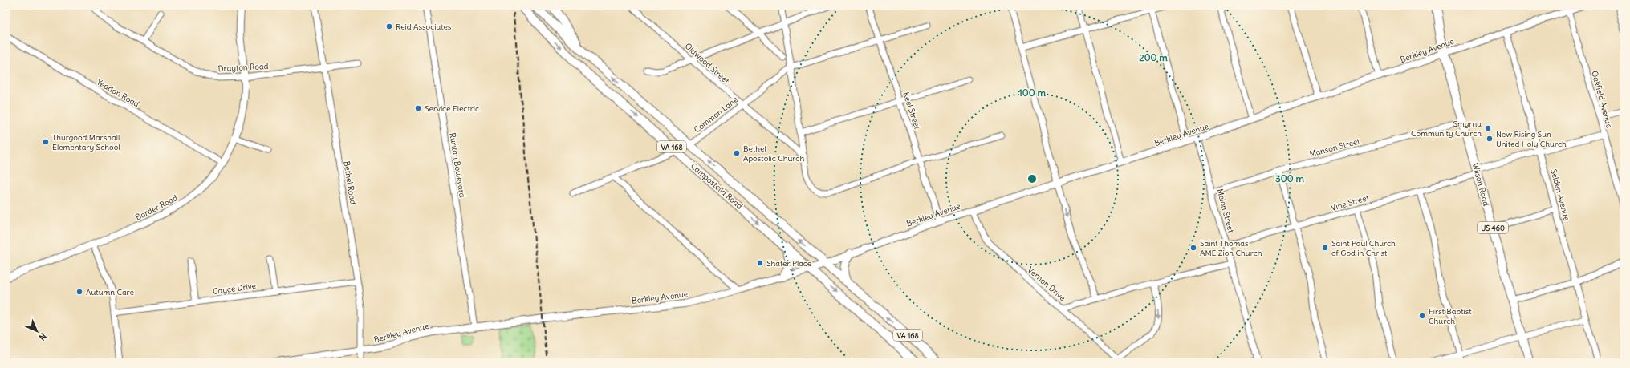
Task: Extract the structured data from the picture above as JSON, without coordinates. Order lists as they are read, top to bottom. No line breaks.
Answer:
{"streets":{"main road":["VA 168","Wilson Road","Campostella Road","US 460"],"street":["Berkley Avenue","Oldwood Street","Drayton Road","Yeadon Road","Oakfield Avenue","Keel Street","Common Lane","Manson Street","Ruritan Boulevard","Bethel Road","Selden Avenue","Vine Street","Border Road","Melon Street","Vernon Drive","Cayce Drive"]},"crossings":[["Berkley Avenue","Oakfield Avenue"],["Berkley Avenue","Keel Street"],["Berkley Avenue","Ruritan Boulevard"],["Berkley Avenue","Bethel Road"],["Berkley Avenue","Wilson Road"],["Berkley Avenue","Campostella Road"],["Berkley Avenue","Selden Avenue"],["Berkley Avenue","Melon Street"],["Berkley Avenue","Vernon Drive"],["Oldwood Street","Common Lane"],["Drayton Road","Bethel Road"],["Drayton Road","Border Road"],["Yeadon Road","Border Road"],["Oakfield Avenue","Vine Street"],["Keel Street","Common Lane"],["Common Lane","Campostella Road"],["VA 168","Campostella Road"],["Manson Street","Wilson Road"],["Manson Street","Melon Street"],["Bethel Road","Cayce Drive"],["Wilson Road","Vine Street"],["Selden Avenue","Vine Street"],["Vine Street","Melon Street"]],"places":["Reid Associates","Service Electric","Smyrna Community Church","New Rising Sun United Holy Church","Thurgood Marshall Elementary School","Bethel Apostolic Church","Saint Thomas AME Zion Church","Saint Paul Church of God in Christ","Shafer Place","Autumn Care","First Baptist Church"],"north":"bottom right","rings":["200 m","100 m","300 m"]}
